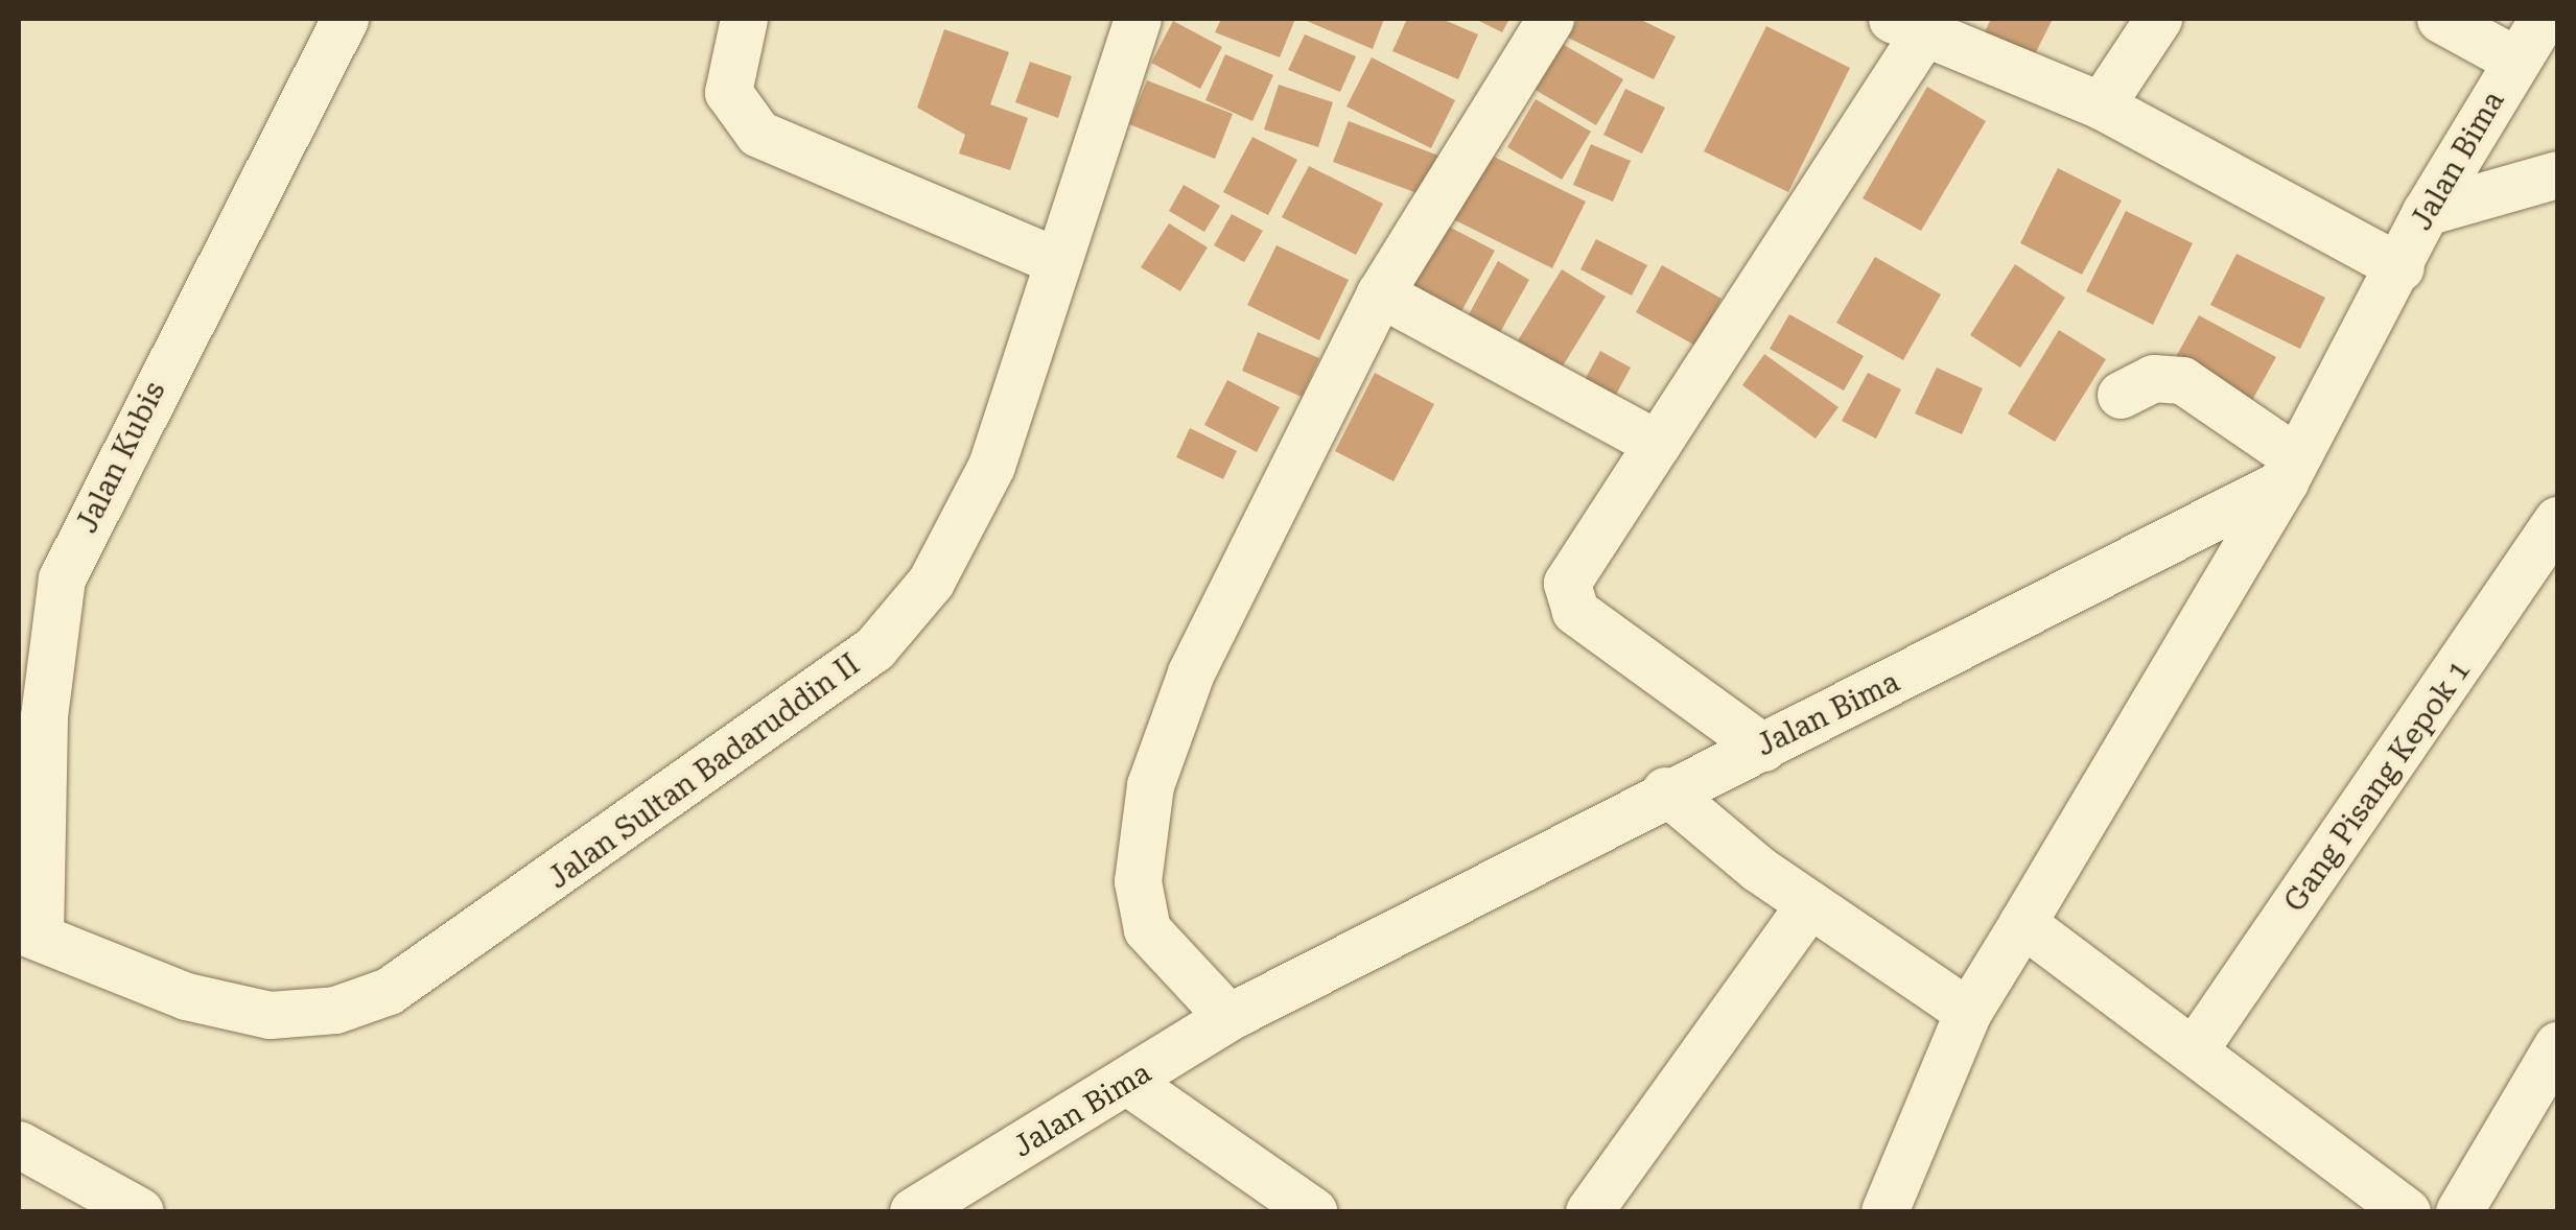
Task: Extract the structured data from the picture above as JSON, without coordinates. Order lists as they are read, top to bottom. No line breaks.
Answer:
{"streets":{"street":["Jalan Bima","Jalan Kubis","Jalan Sultan Badaruddin II","Gang Pisang Kepok 1"]},"crossings":[["Jalan Kubis","Jalan Sultan Badaruddin II"]]}
